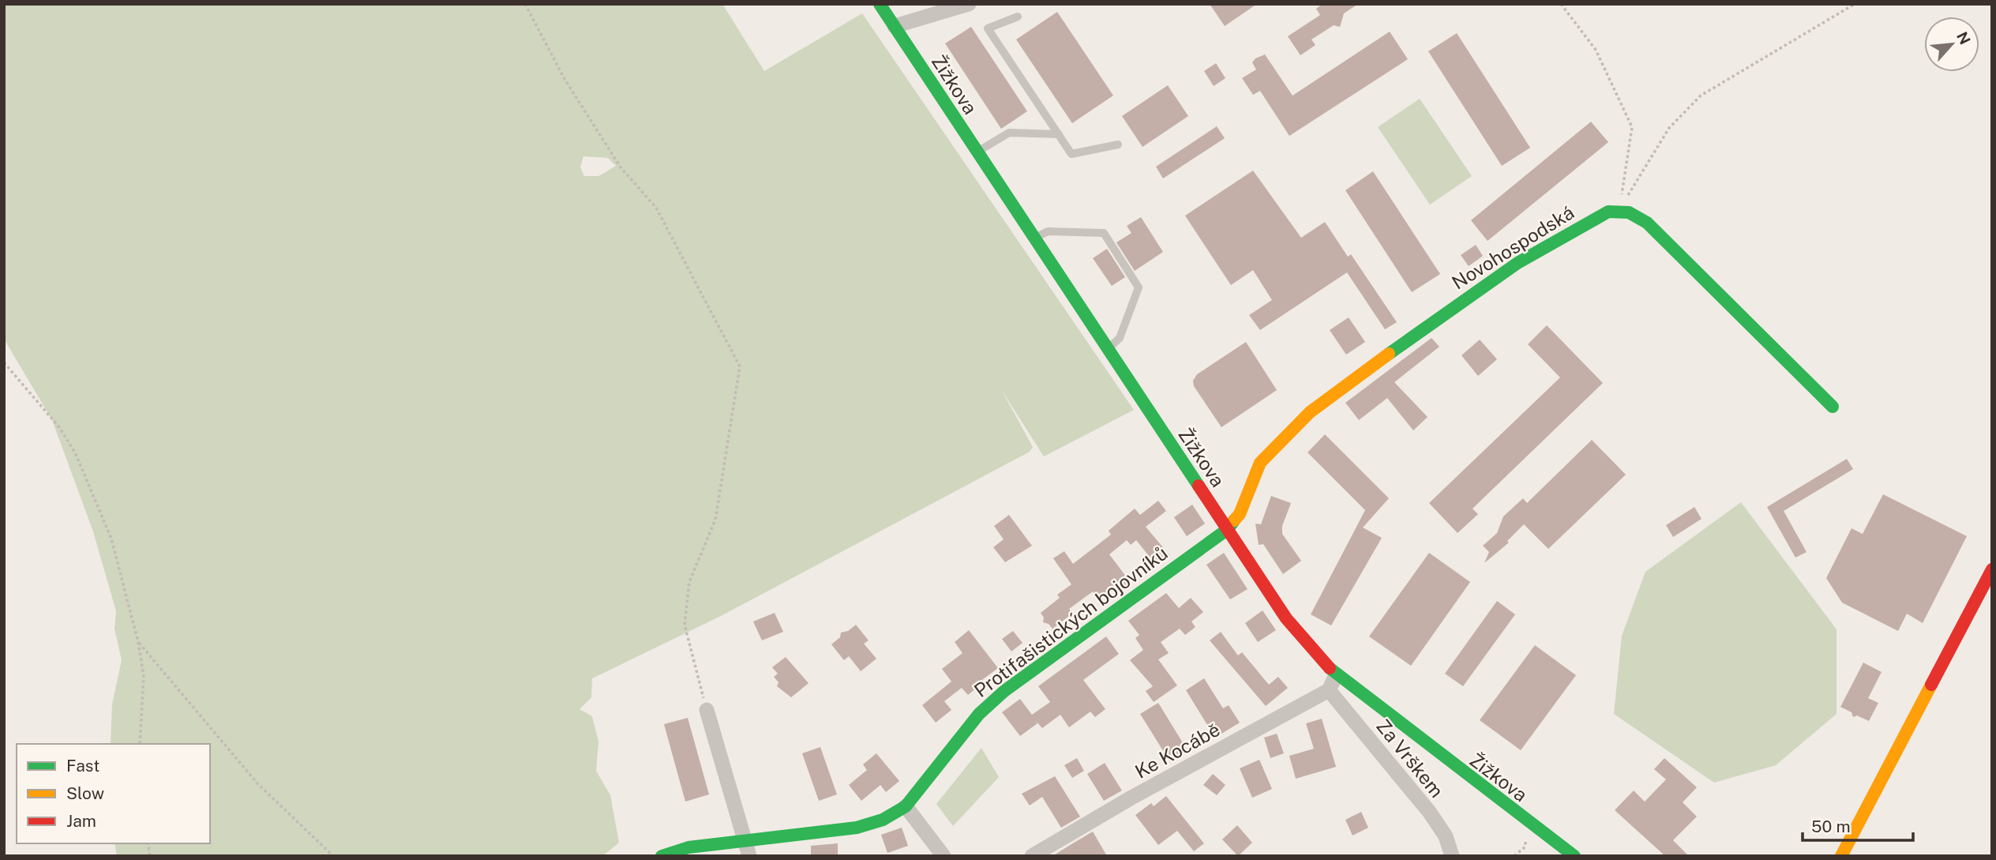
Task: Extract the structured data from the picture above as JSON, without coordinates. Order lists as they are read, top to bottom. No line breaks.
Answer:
{"streets":{"street":["Žižkova","Novohospodská","Protifašistických bojovníků","Ke Kocábě","Za Vrškem"]},"crossings":[["Žižkova","Novohospodská"],["Žižkova","Protifašistických bojovníků"],["Novohospodská","Protifašistických bojovníků"],["Ke Kocábě","Za Vrškem"]],"legend":["Fast","Slow","Jam"],"scale_bar":"50 m","north":"top right"}
